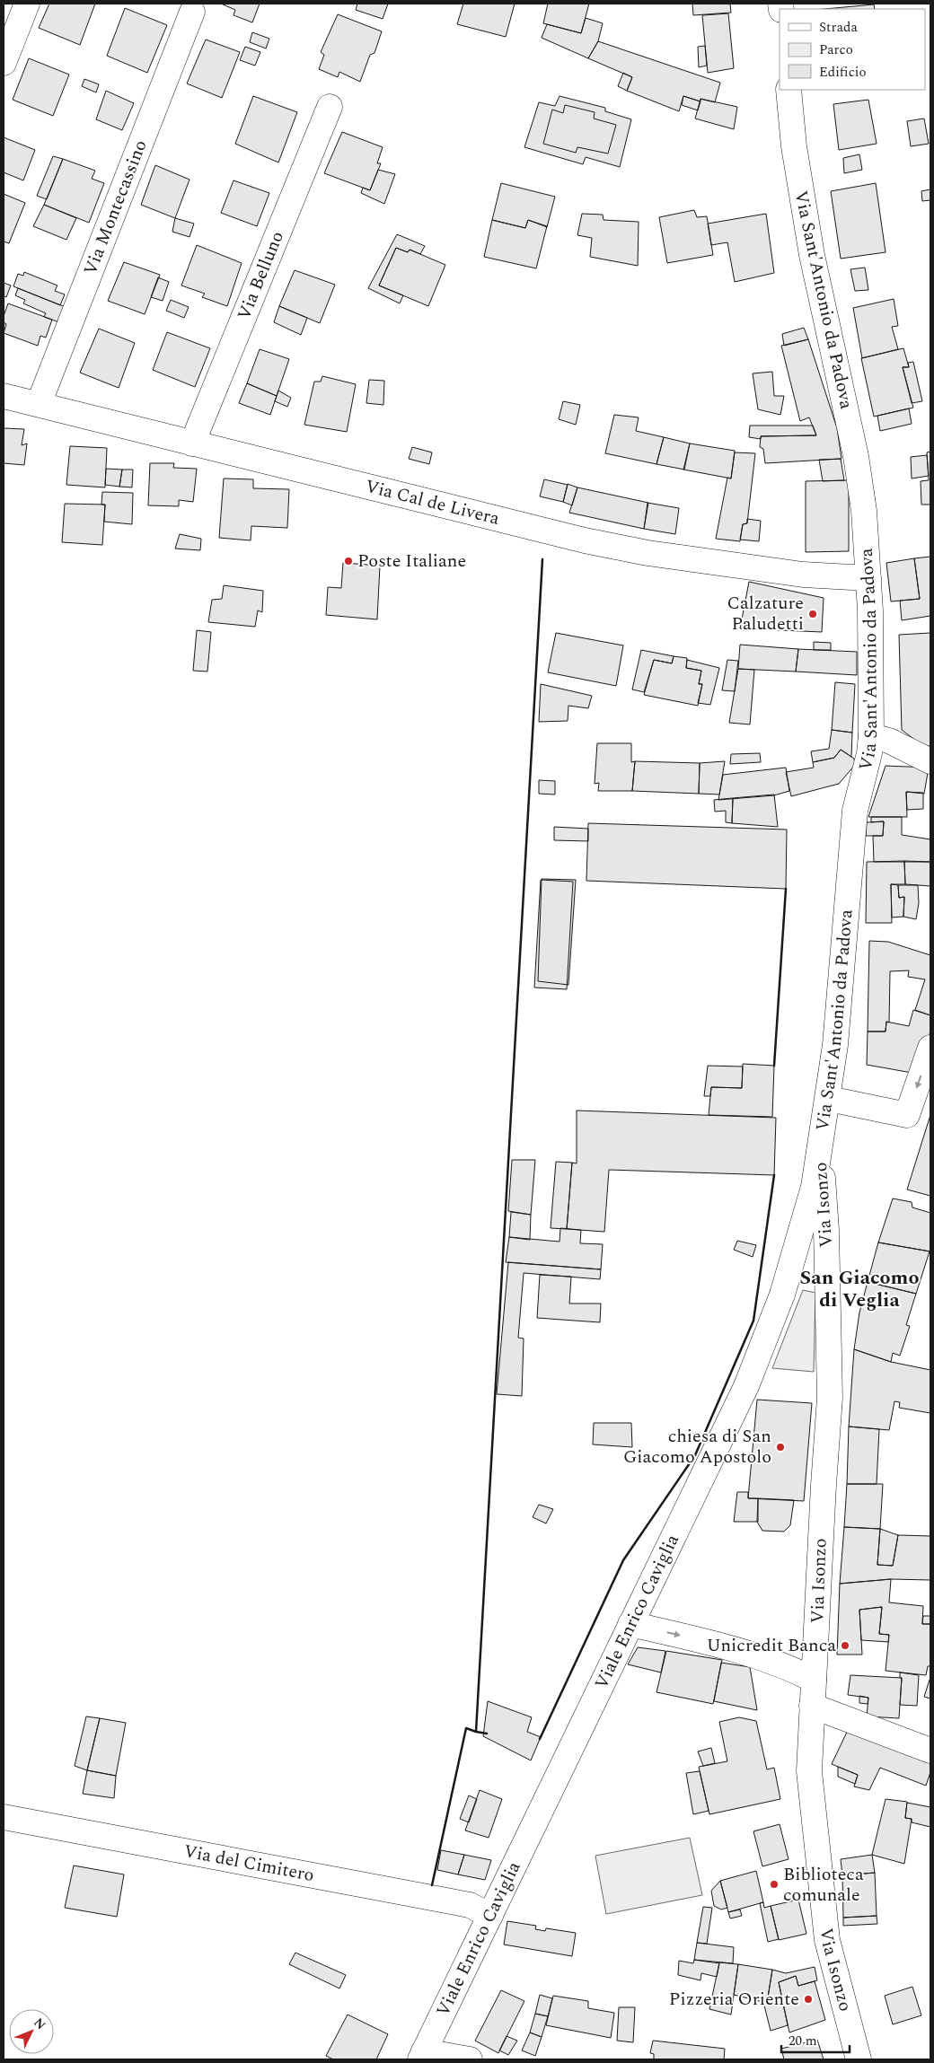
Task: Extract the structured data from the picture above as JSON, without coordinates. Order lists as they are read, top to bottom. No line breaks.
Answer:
{"streets":{"main road":["Via Montecassino","Via Belluno","Via Sant'Antonio da Padova","Via Cal de Livera","Via Isonzo","Viale Enrico Caviglia","Via del Cimitero"]},"crossings":[["Via Montecassino","Via Cal de Livera"],["Via Belluno","Via Cal de Livera"],["Via Sant'Antonio da Padova","Via Cal de Livera"],["Via Sant'Antonio da Padova","Via Isonzo"],["Via Sant'Antonio da Padova","Viale Enrico Caviglia"],["Via Isonzo","Viale Enrico Caviglia"],["Viale Enrico Caviglia","Via del Cimitero"]],"districts":["San Giacomo di Veglia"],"places":["Poste Italiane","Calzature Paludetti","chiesa di San Giacomo Apostolo","Unicredit Banca","Biblioteca comunale","Pizzeria Oriente"],"legend":["Strada","Parco","Edificio"],"scale_bar":"20 m","north":"top right"}
